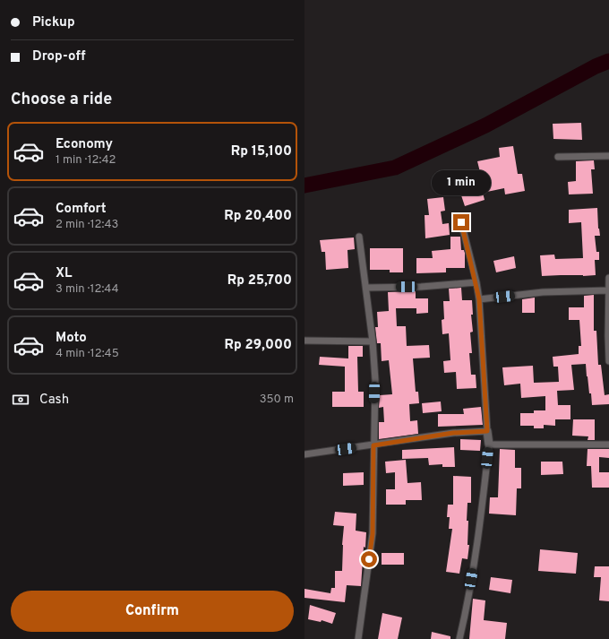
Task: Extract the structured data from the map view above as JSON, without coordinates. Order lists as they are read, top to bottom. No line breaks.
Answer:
{"page":{"banner":["Pickup","Drop-off"],"heading":"Choose a ride","list":[{"name":"Economy","note":"1 min · 12:42","value":"Rp 15,100"},{"name":"Comfort","note":"2 min · 12:43","value":"Rp 20,400"},{"name":"XL","note":"3 min · 12:44","value":"Rp 25,700"},{"name":"Moto","note":"4 min · 12:45","value":"Rp 29,000"}],"bubble":"1 min","pay":["Cash","350 m"],"buttons":"Confirm"}}
